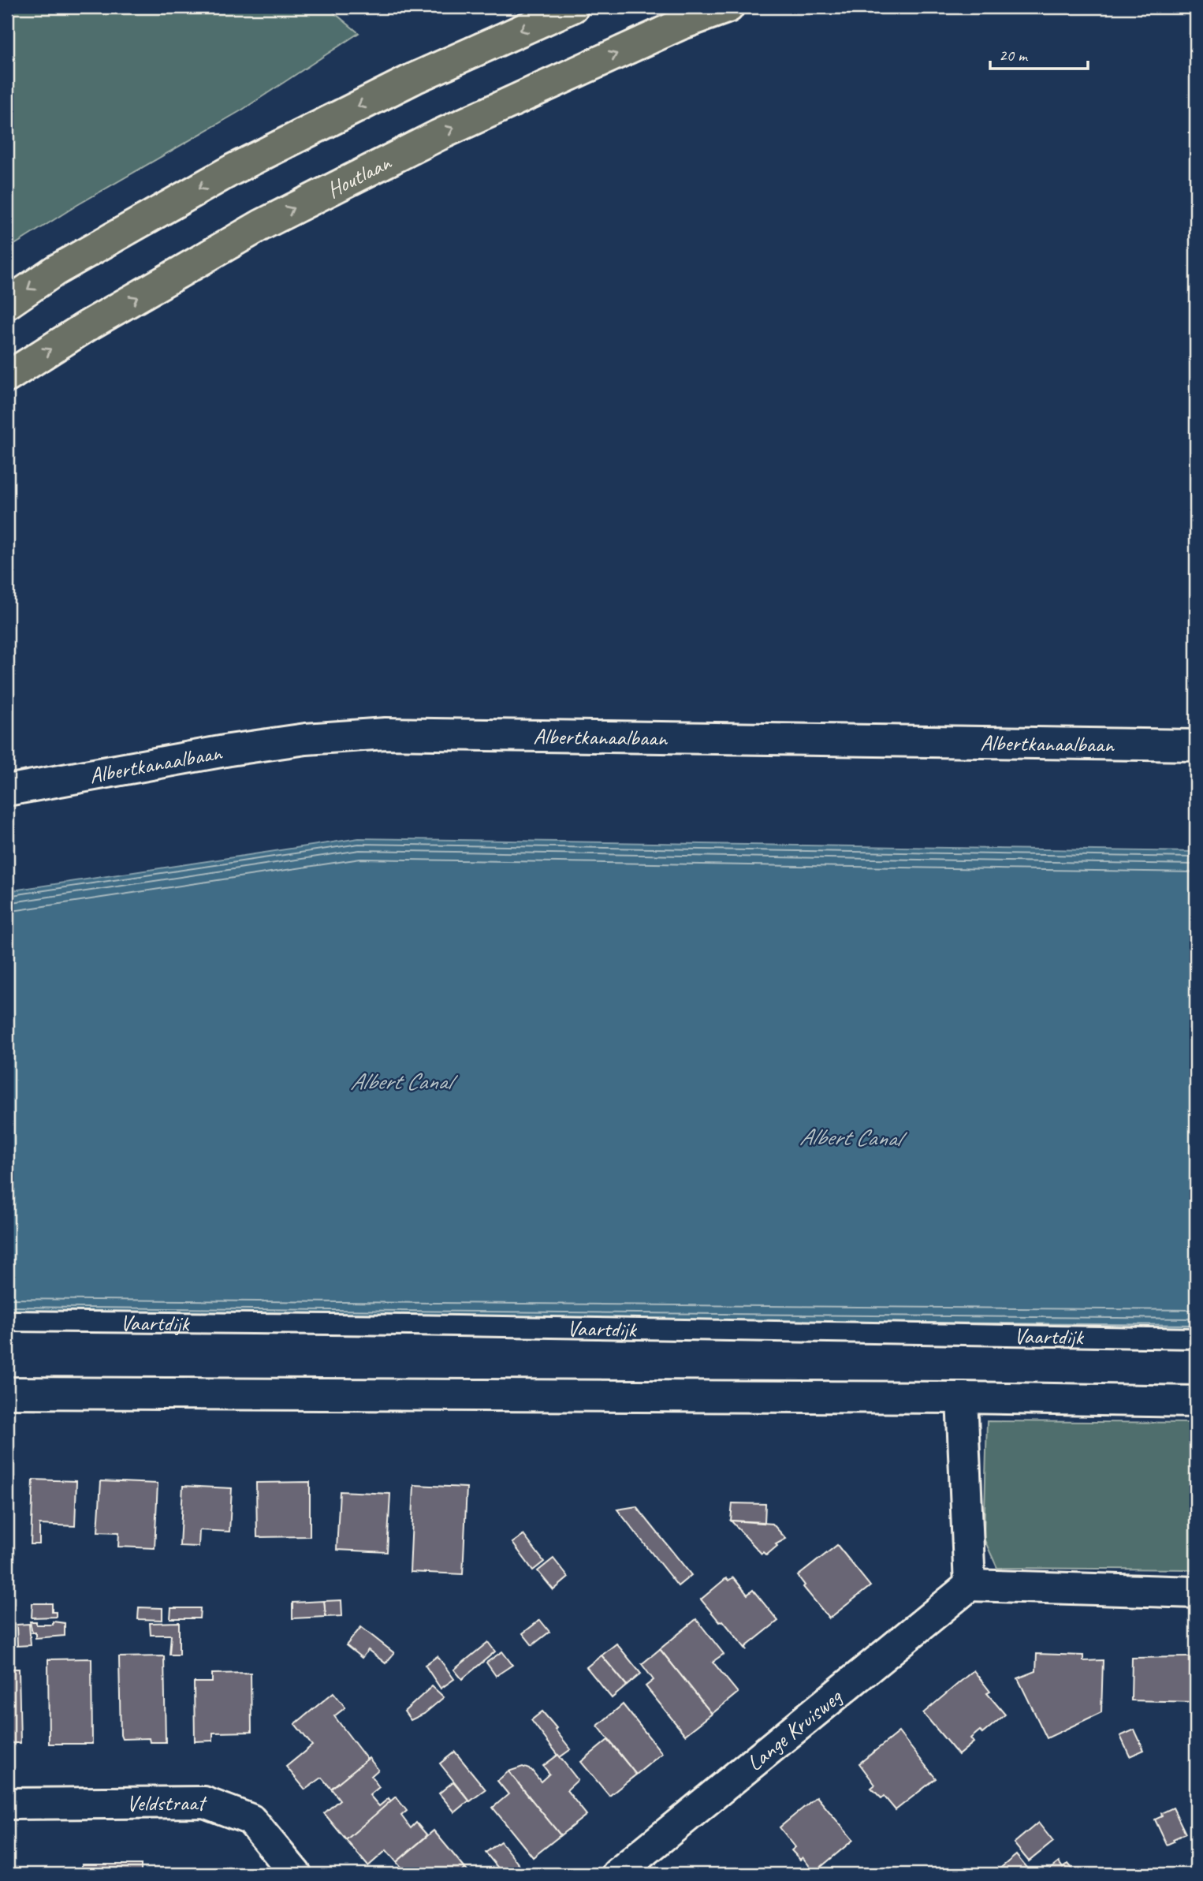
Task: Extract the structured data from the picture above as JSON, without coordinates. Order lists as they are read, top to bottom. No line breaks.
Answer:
{"streets":{"main road":["Houtlaan"],"street":["Albertkanaalbaan","Lange Kruisweg","Veldstraat"],"lane":["Vaartdijk"]},"water":["Albert Canal"],"scale_bar":"20 m"}
